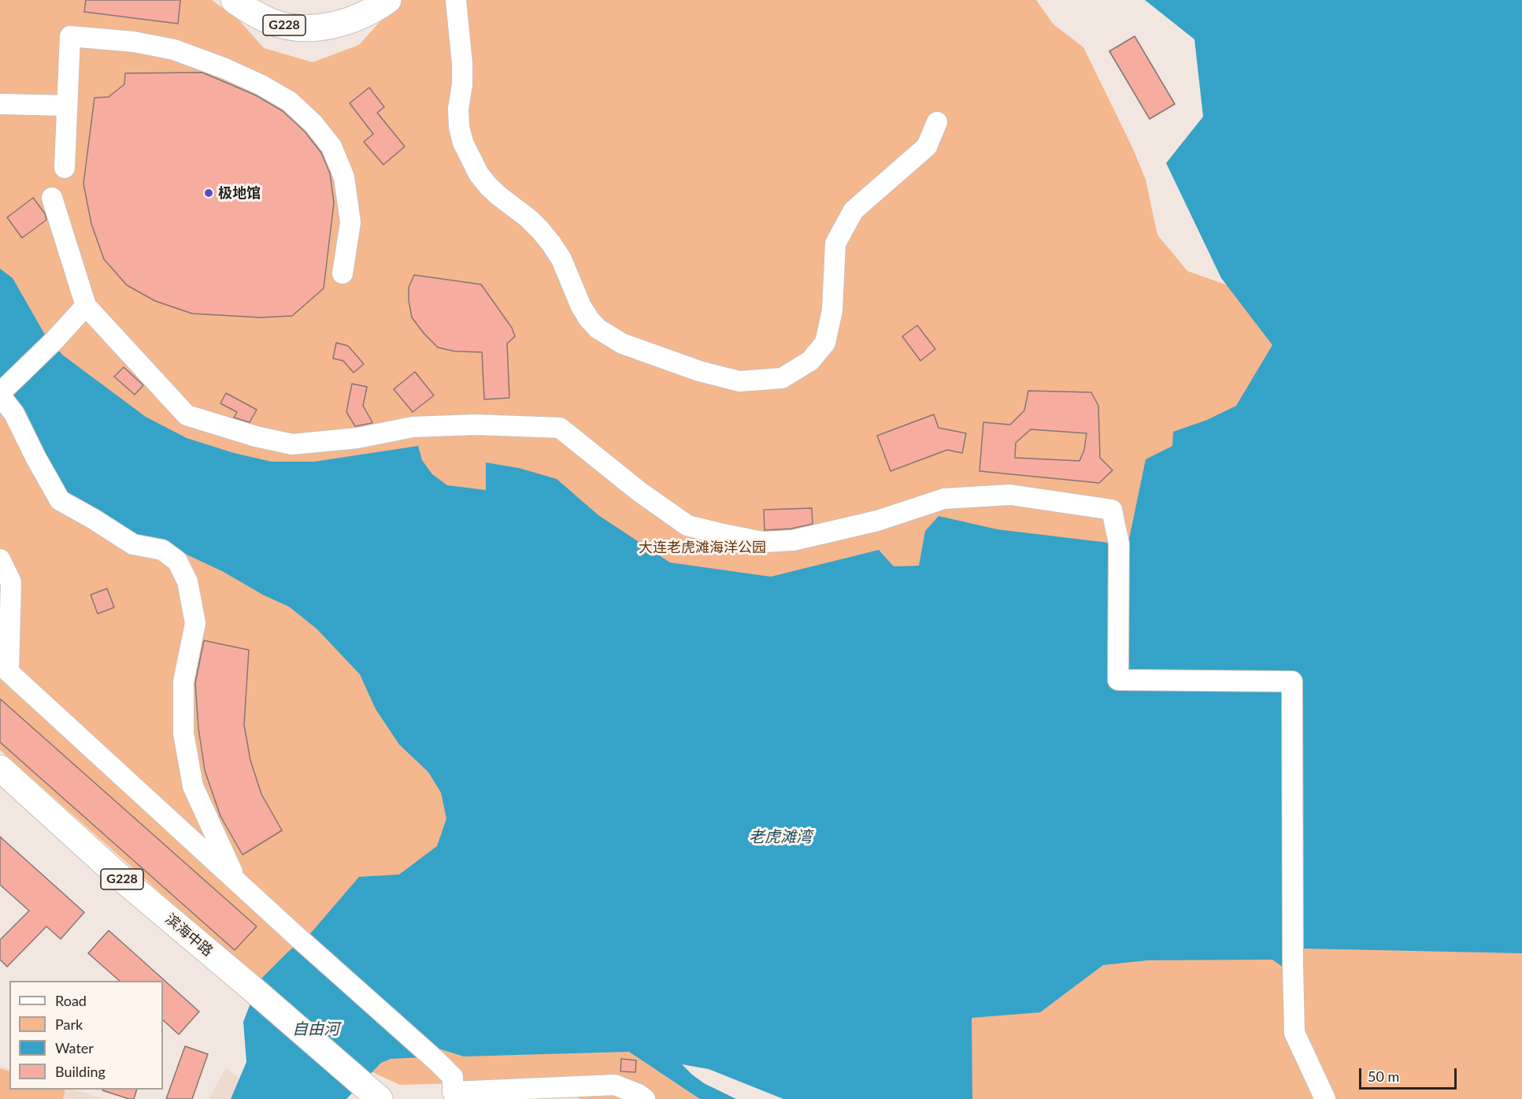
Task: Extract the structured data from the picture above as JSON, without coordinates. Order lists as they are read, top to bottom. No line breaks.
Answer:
{"streets":{"highway":["G228","滨海中路"]},"water":["老虎滩湾","自由河"],"parks":["大连老虎滩海洋公园"],"places":["极地馆"],"legend":["Road","Park","Water","Building"],"scale_bar":"50 m"}
